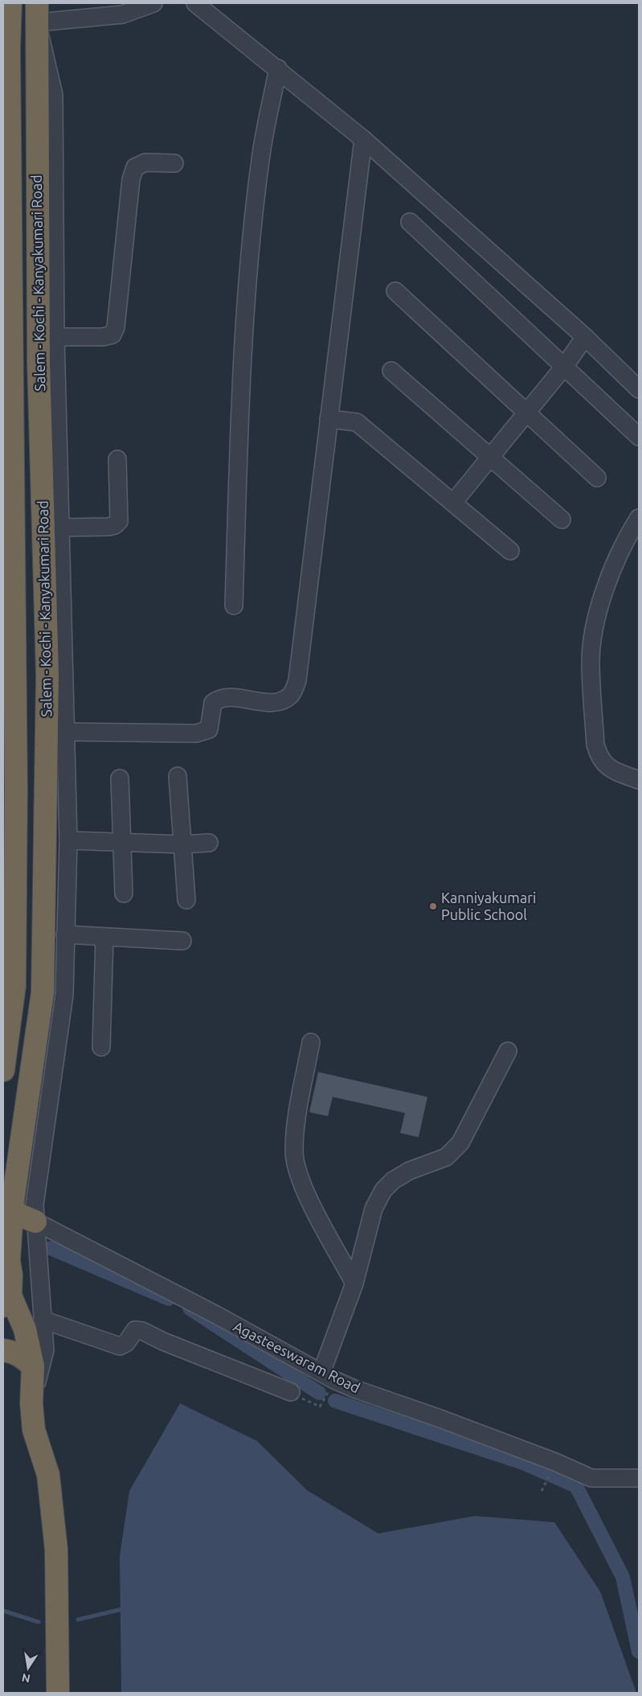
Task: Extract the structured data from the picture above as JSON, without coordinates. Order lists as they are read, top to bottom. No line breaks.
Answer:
{"streets":{"highway":["Salem - Kochi - Kanyakumari Road"],"street":["Agasteeswaram Road"]},"places":["Kanniyakumari Public School"],"north":"bottom"}
